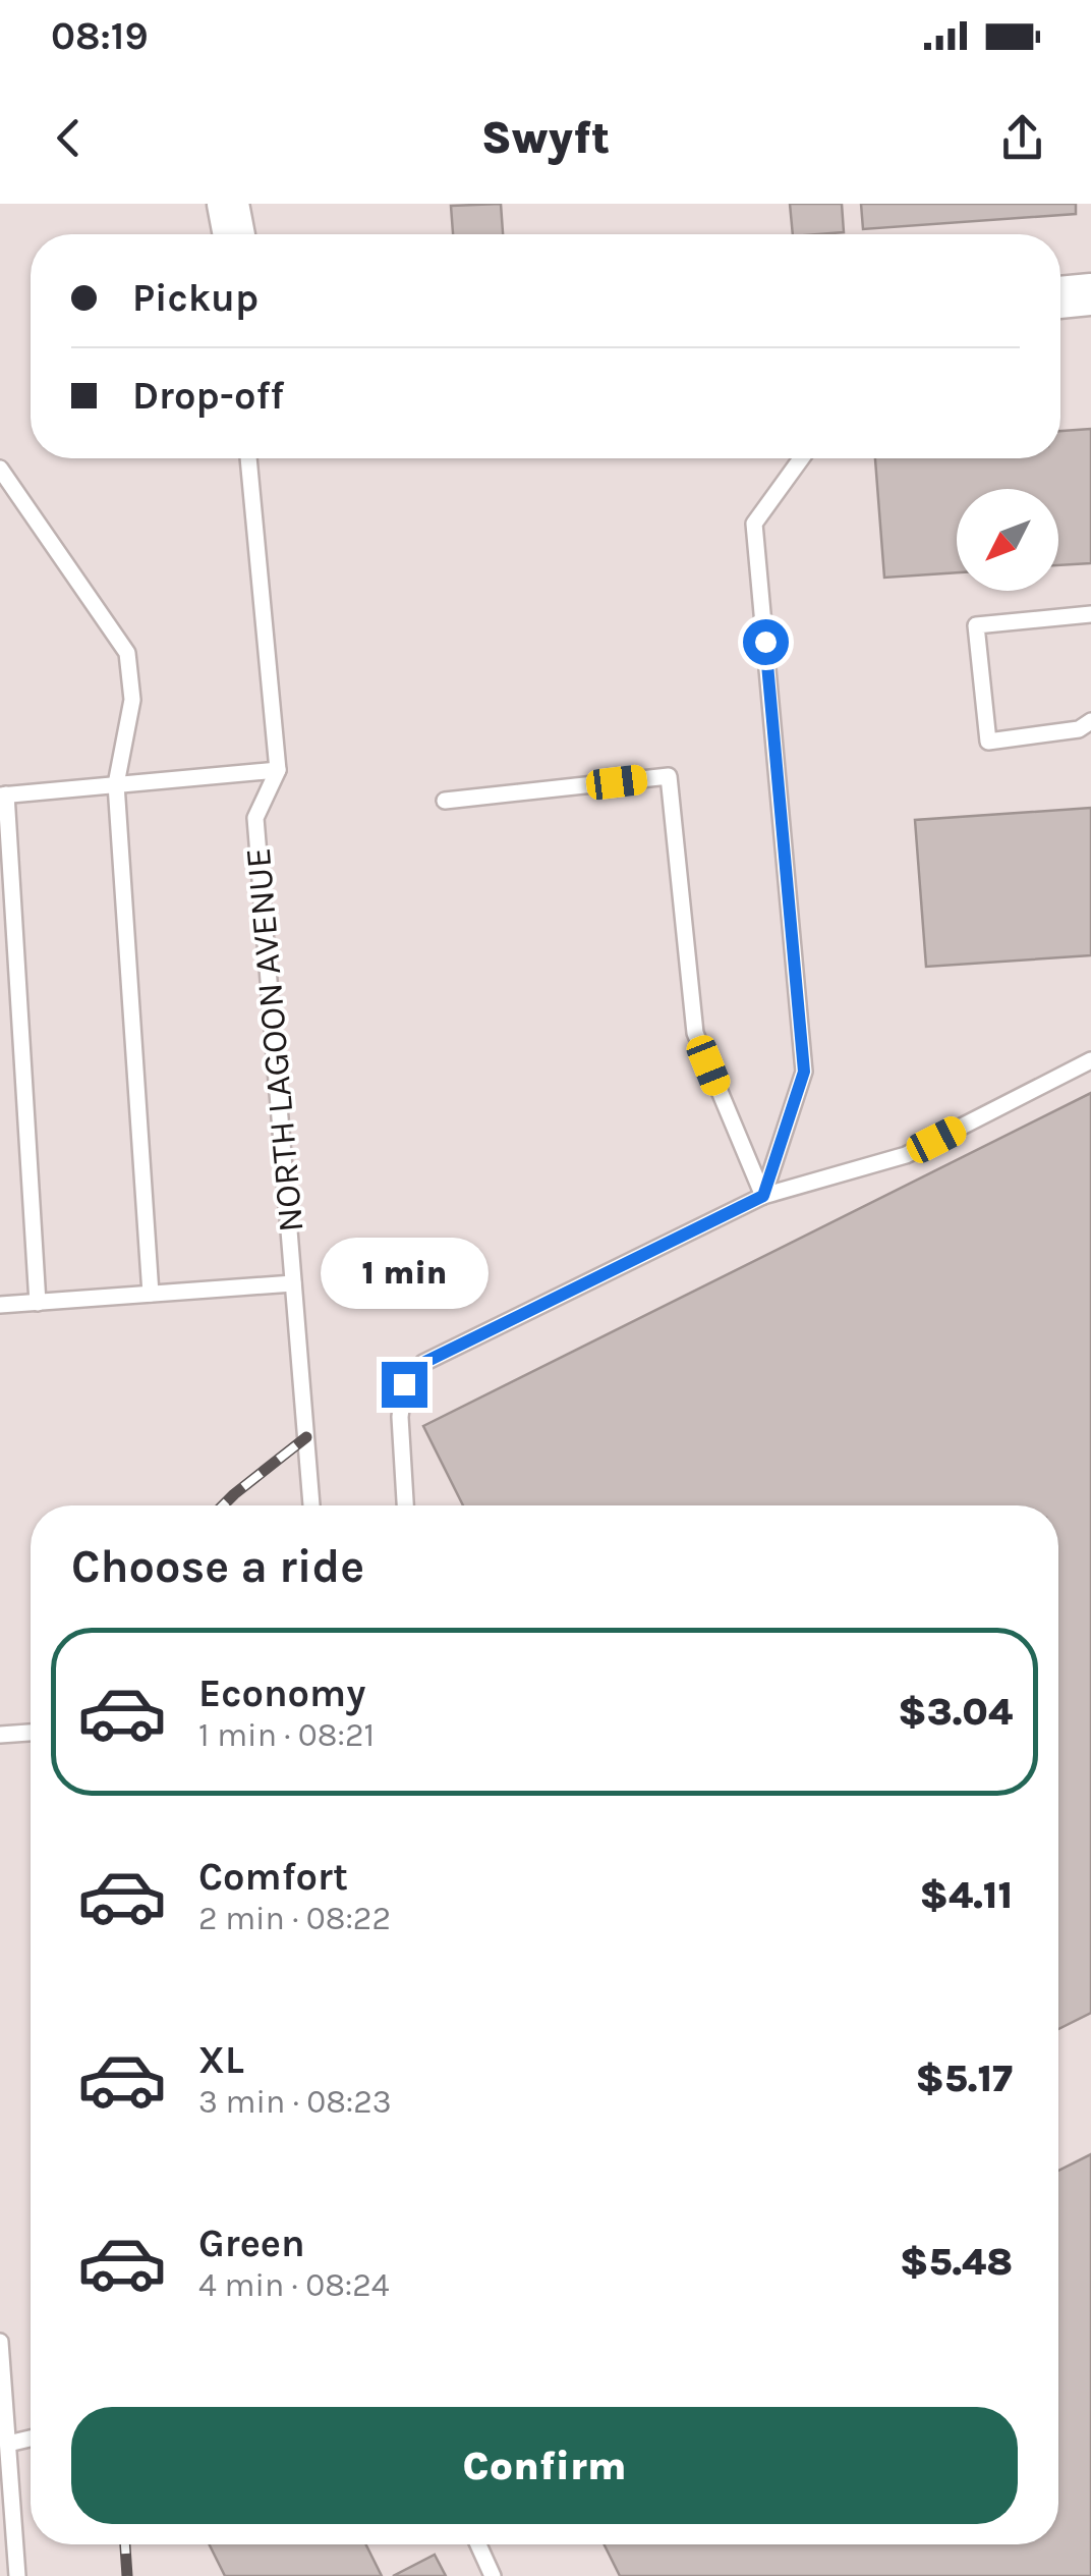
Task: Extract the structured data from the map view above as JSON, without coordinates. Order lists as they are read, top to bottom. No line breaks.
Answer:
{"streets":{"lane":["NORTH LAGOON AVENUE"]},"north":"bottom left","page":{"status":"08:19","header":"Swyft","banner":["Pickup","Drop-off"],"bubble":"1 min","heading":"Choose a ride","list":[{"name":"Economy","note":"1 min · 08:21","value":"$3.04"},{"name":"Comfort","note":"2 min · 08:22","value":"$4.11"},{"name":"XL","note":"3 min · 08:23","value":"$5.17"},{"name":"Green","note":"4 min · 08:24","value":"$5.48"}],"buttons":"Confirm"}}
